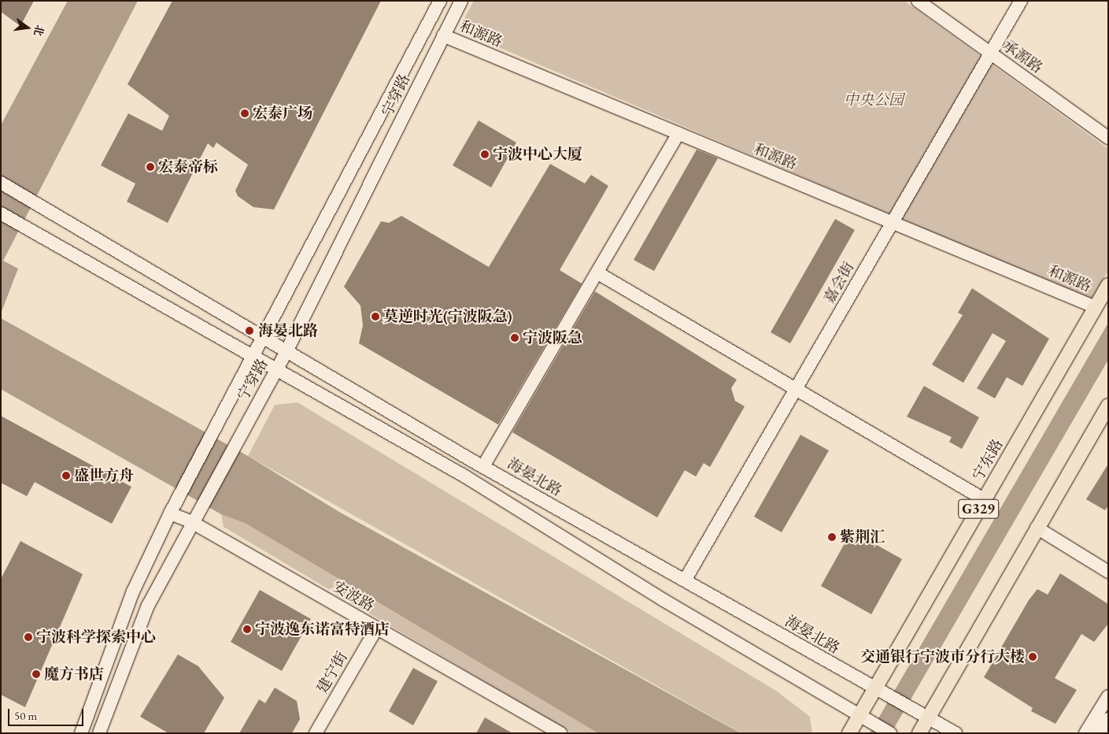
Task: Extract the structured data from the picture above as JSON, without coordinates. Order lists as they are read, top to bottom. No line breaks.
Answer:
{"streets":{"main road":["和源路","承源路","宁穿路","嘉会街","宁东路","海晏北路","G329","安波路","建宁街"]},"crossings":[["和源路","宁穿路"],["和源路","嘉会街"],["和源路","宁东路"],["承源路","嘉会街"],["宁穿路","海晏北路"],["宁穿路","安波路"],["嘉会街","海晏北路"],["宁东路","海晏北路"],["安波路","建宁街"]],"parks":["中央公园"],"places":["宏泰广场","宁波中心大厦","宏泰帝标","莫逆时光(宁波阪急)","海晏北路","宁波阪急","盛世方舟","紫荆汇","宁波逸东诺富特酒店","宁波科学探索中心","交通银行宁波市分行大楼","魔方书店"],"scale_bar":"50 m","north":"right"}
